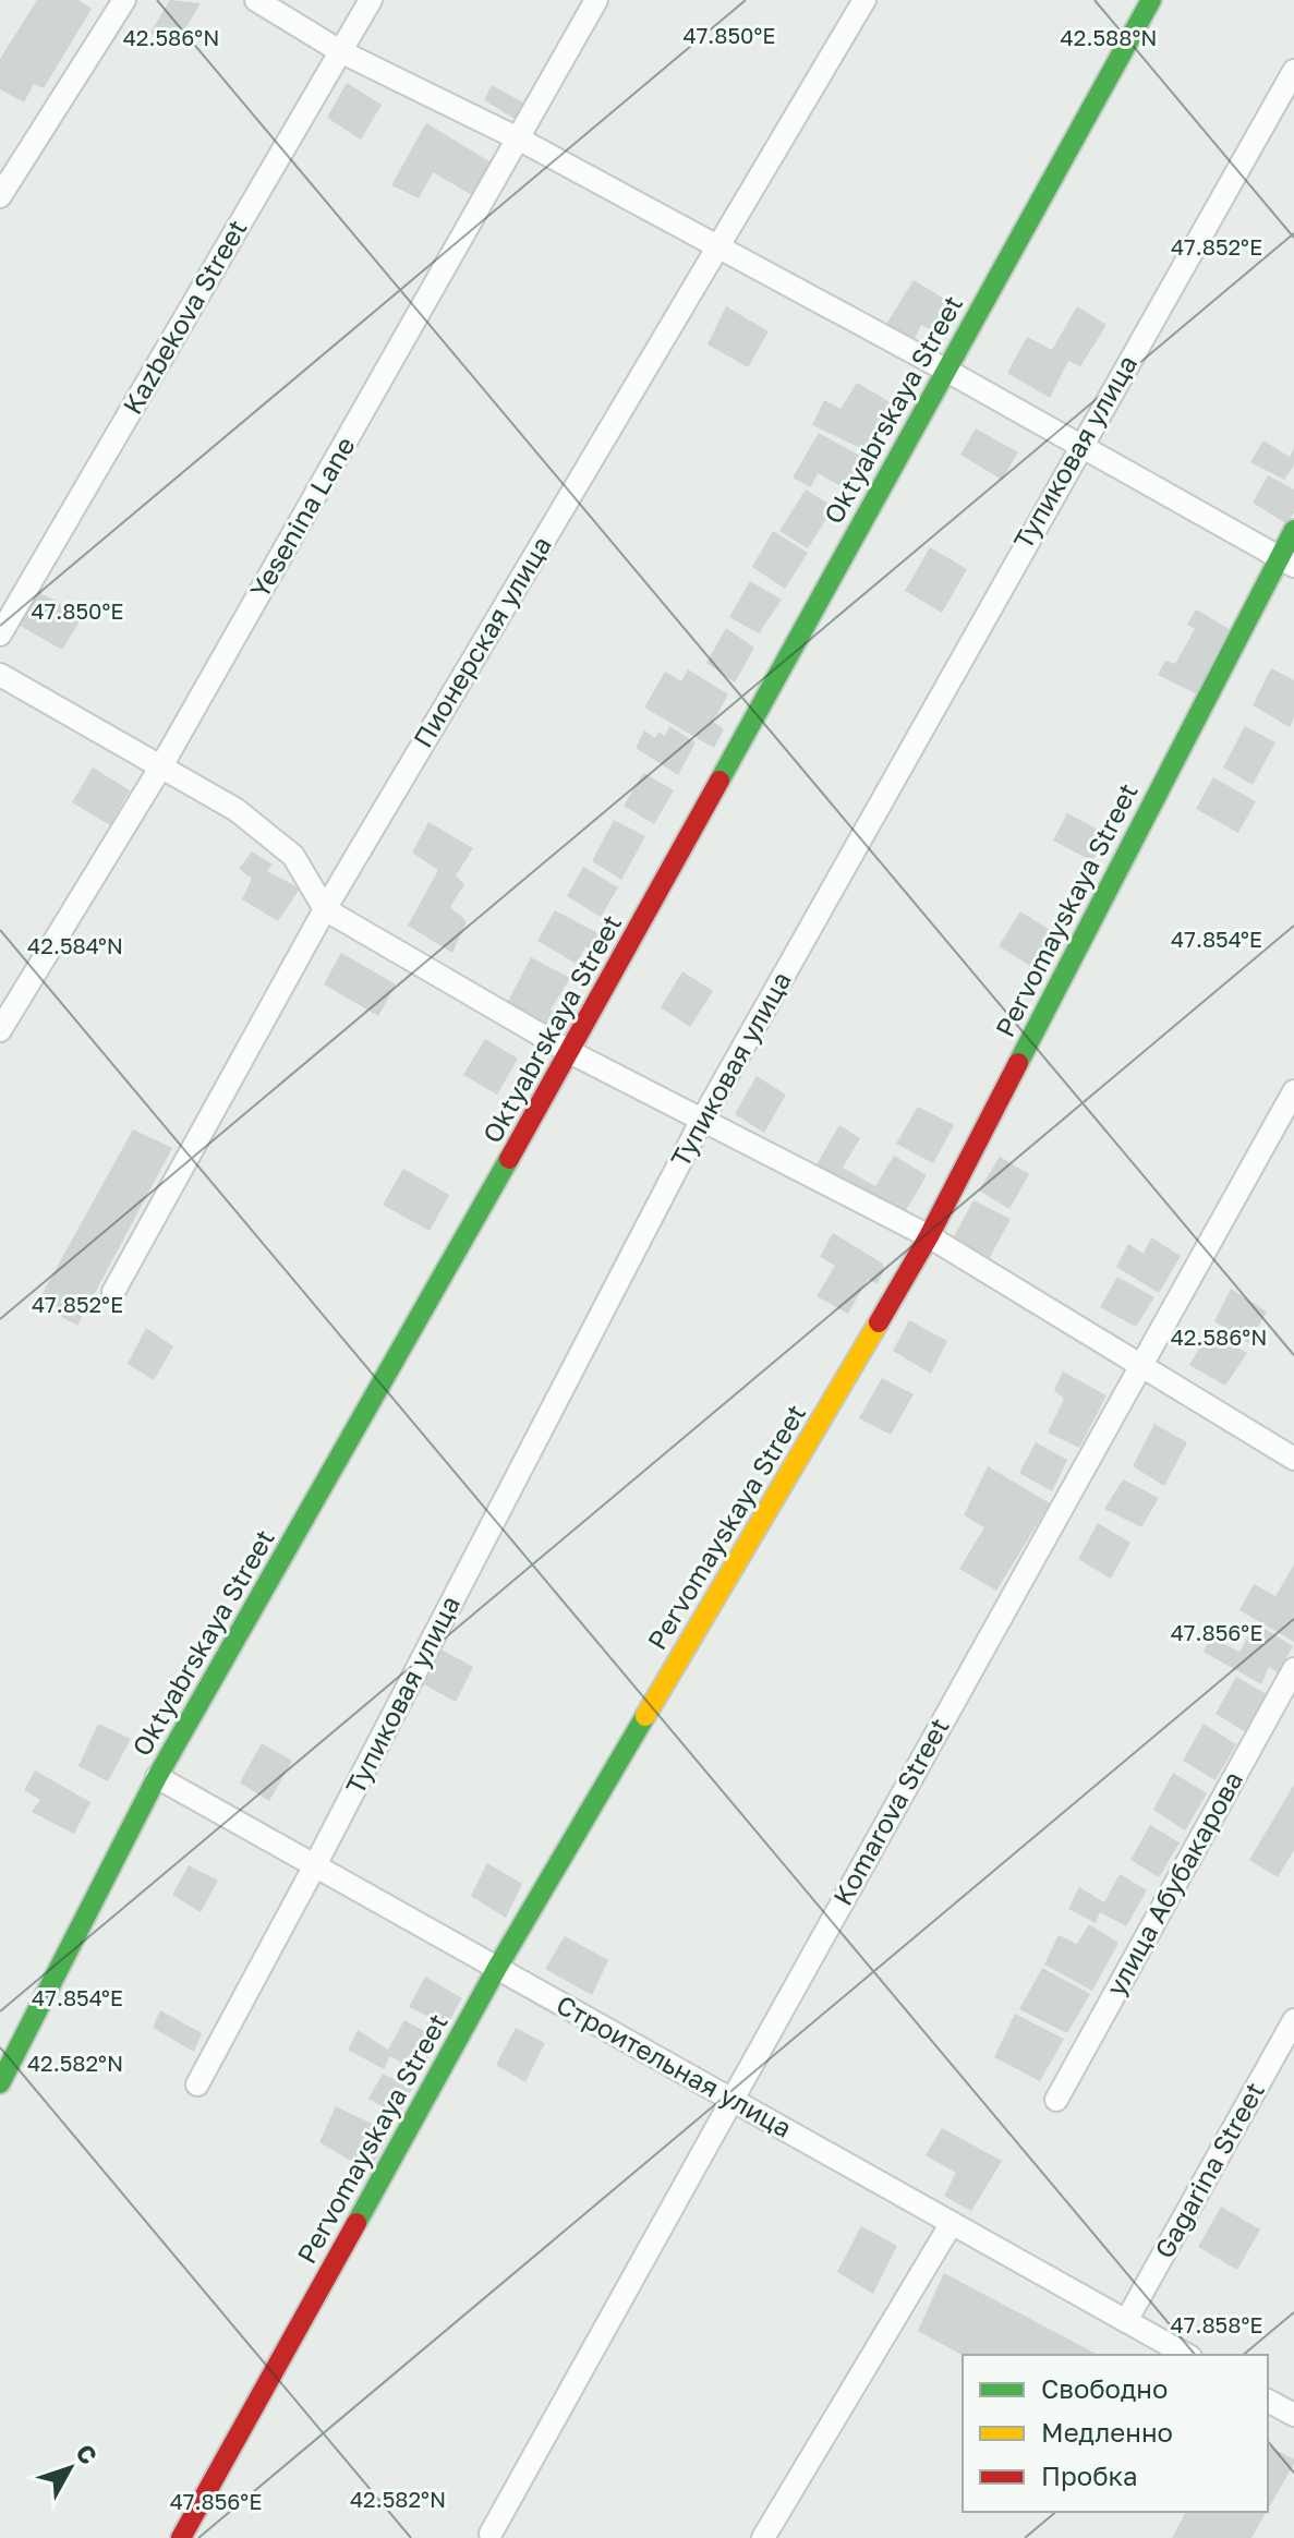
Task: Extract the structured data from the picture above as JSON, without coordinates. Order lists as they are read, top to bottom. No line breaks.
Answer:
{"streets":{"street":["Kazbekova Street","Oktyabrskaya Street","Тупиковая улица","Yesenina Lane","Пионерская улица","Pervomayskaya Street","Komarova Street","улица Абубакарова","Строительная улица","Gagarina Street"]},"crossings":[["Oktyabrskaya Street","Строительная улица"],["Тупиковая улица","Строительная улица"],["Pervomayskaya Street","Строительная улица"],["Komarova Street","Строительная улица"],["Строительная улица","Gagarina Street"]],"legend":["Свободно","Медленно","Пробка"],"north":"top right","coordinates":["47.850°E","42.586°N","42.588°N","47.852°E","47.854°E","42.584°N","47.856°E","42.582°N","47.858°E"]}
